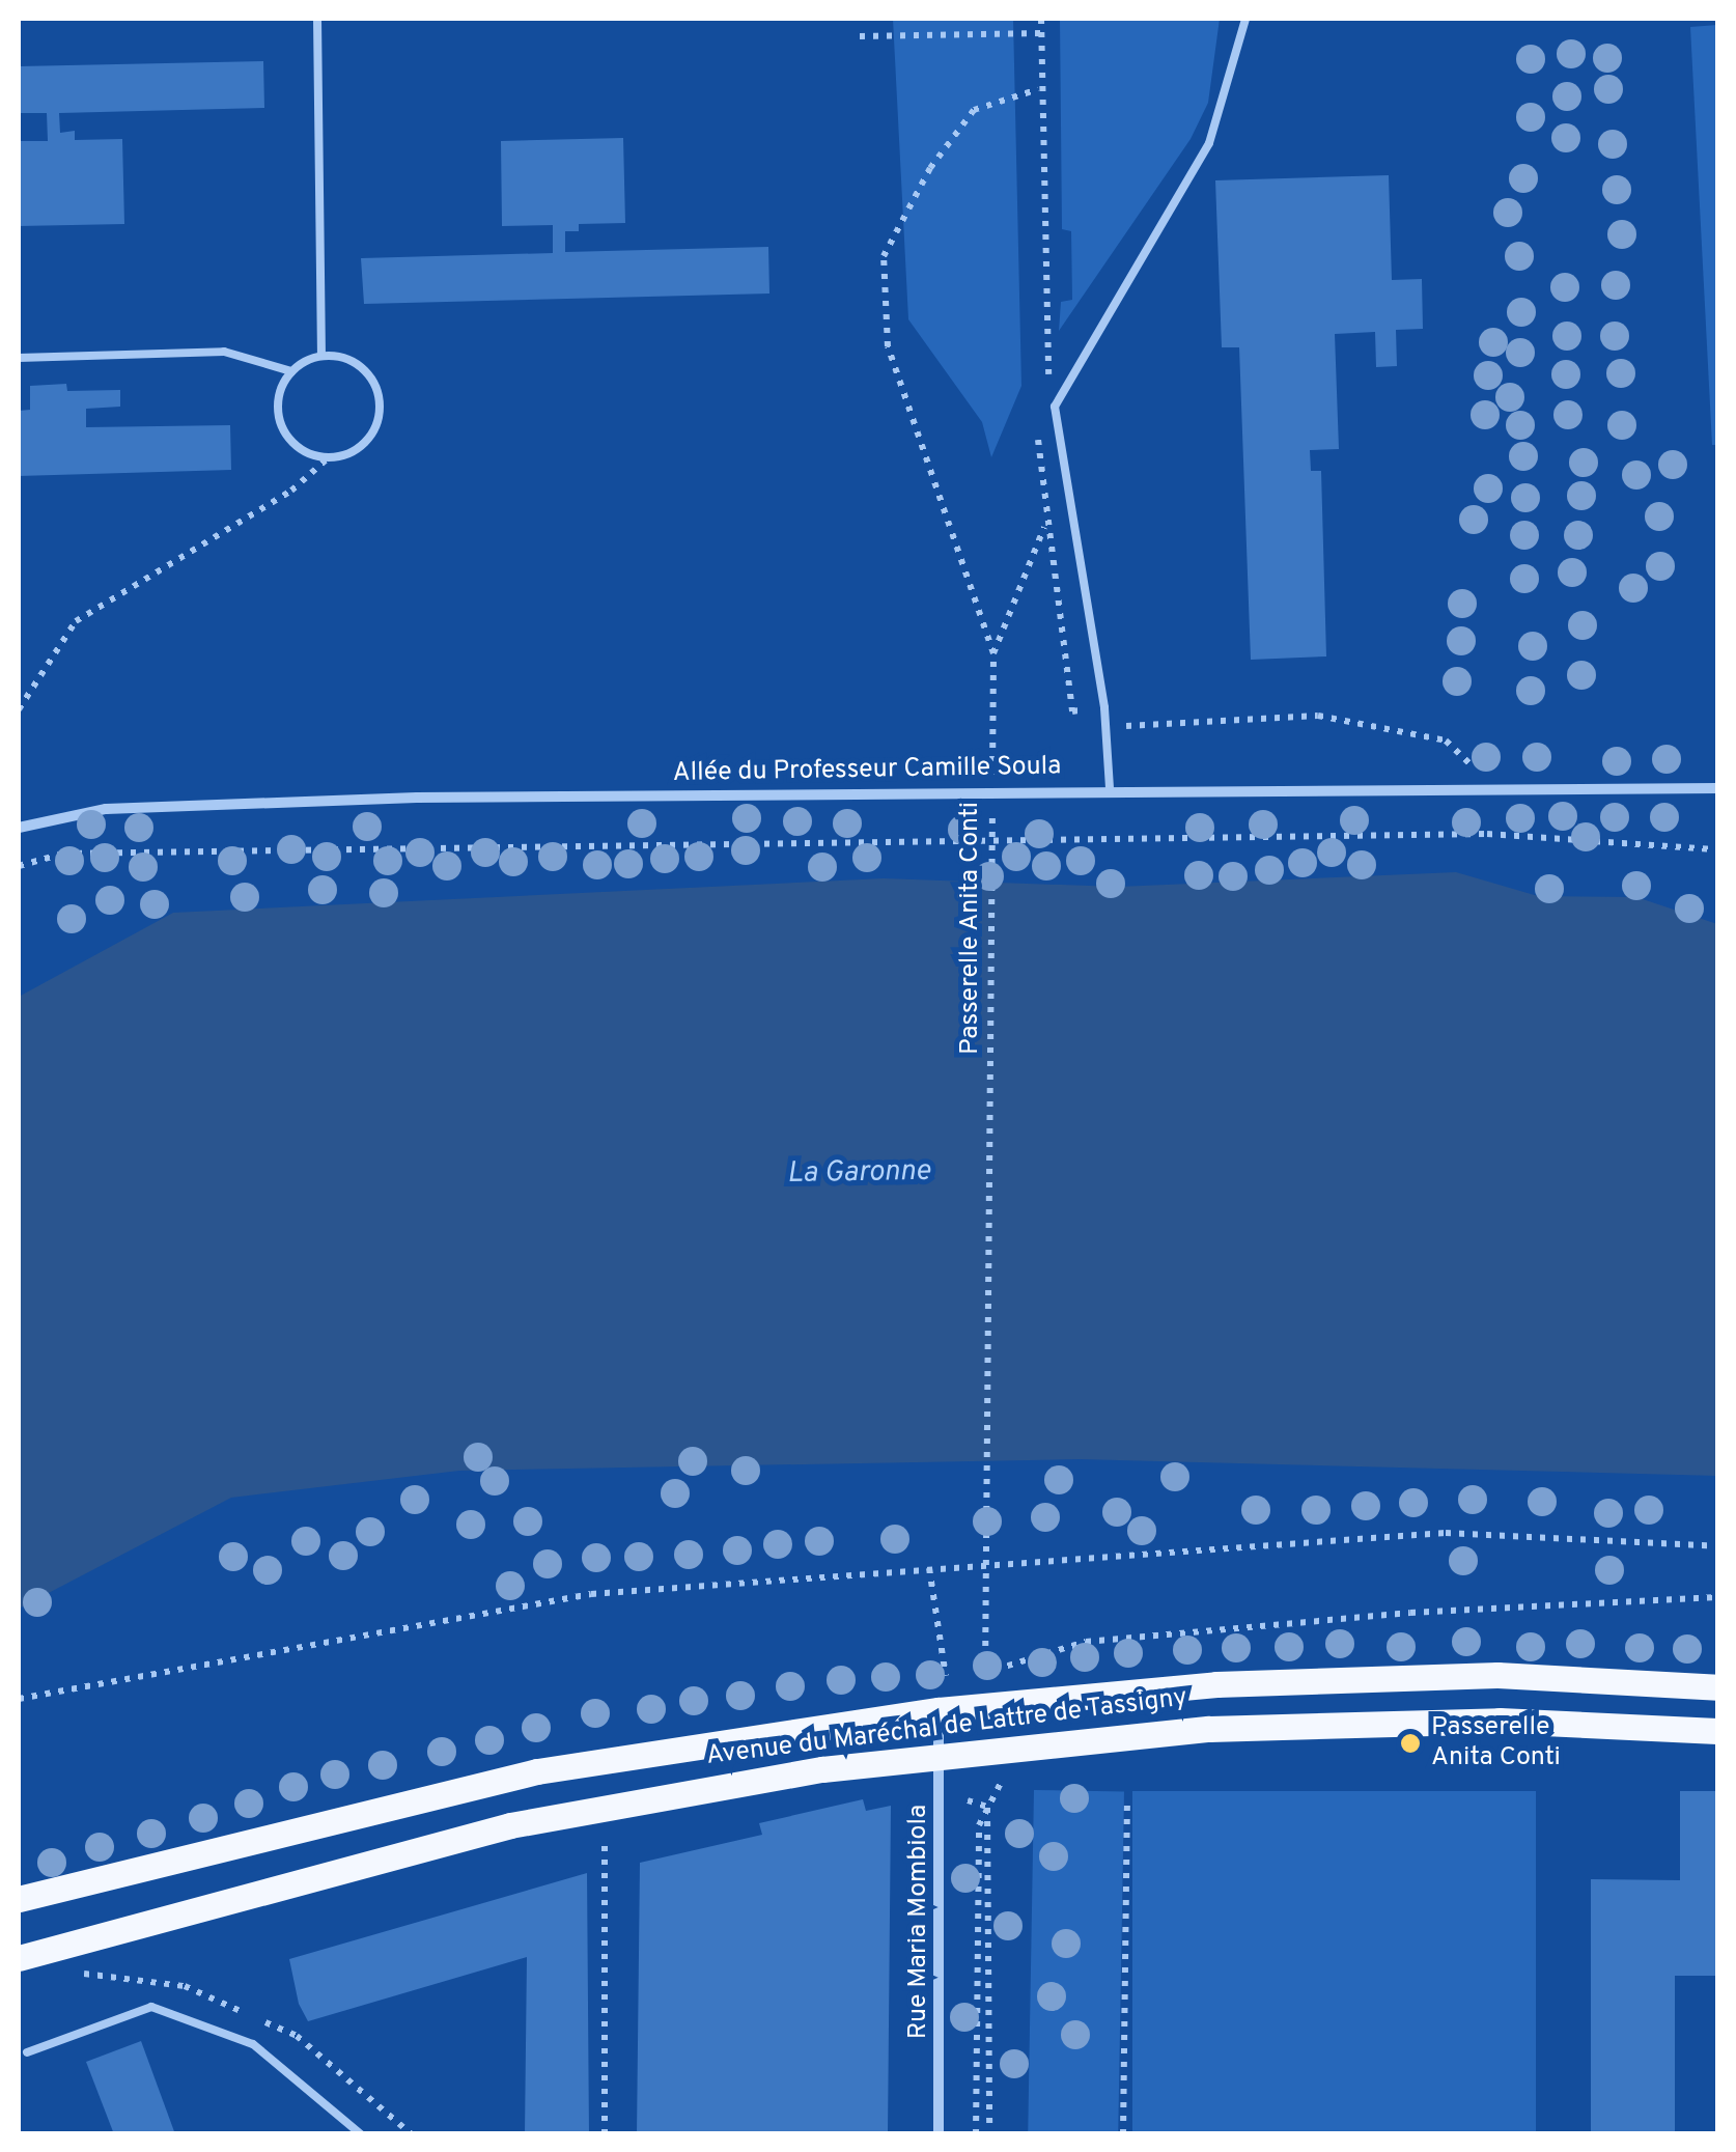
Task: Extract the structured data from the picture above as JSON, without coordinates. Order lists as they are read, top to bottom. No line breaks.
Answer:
{"streets":{"main road":["Avenue du Maréchal de Lattre de Tassigny"],"street":["Allée du Professeur Camille Soula","Rue Maria Mombiola"],"path":["Passerelle Anita Conti"]},"crossings":[["Avenue du Maréchal de Lattre de Tassigny","Rue Maria Mombiola"]],"water":["La Garonne"],"places":["Passerelle Anita Conti"]}
